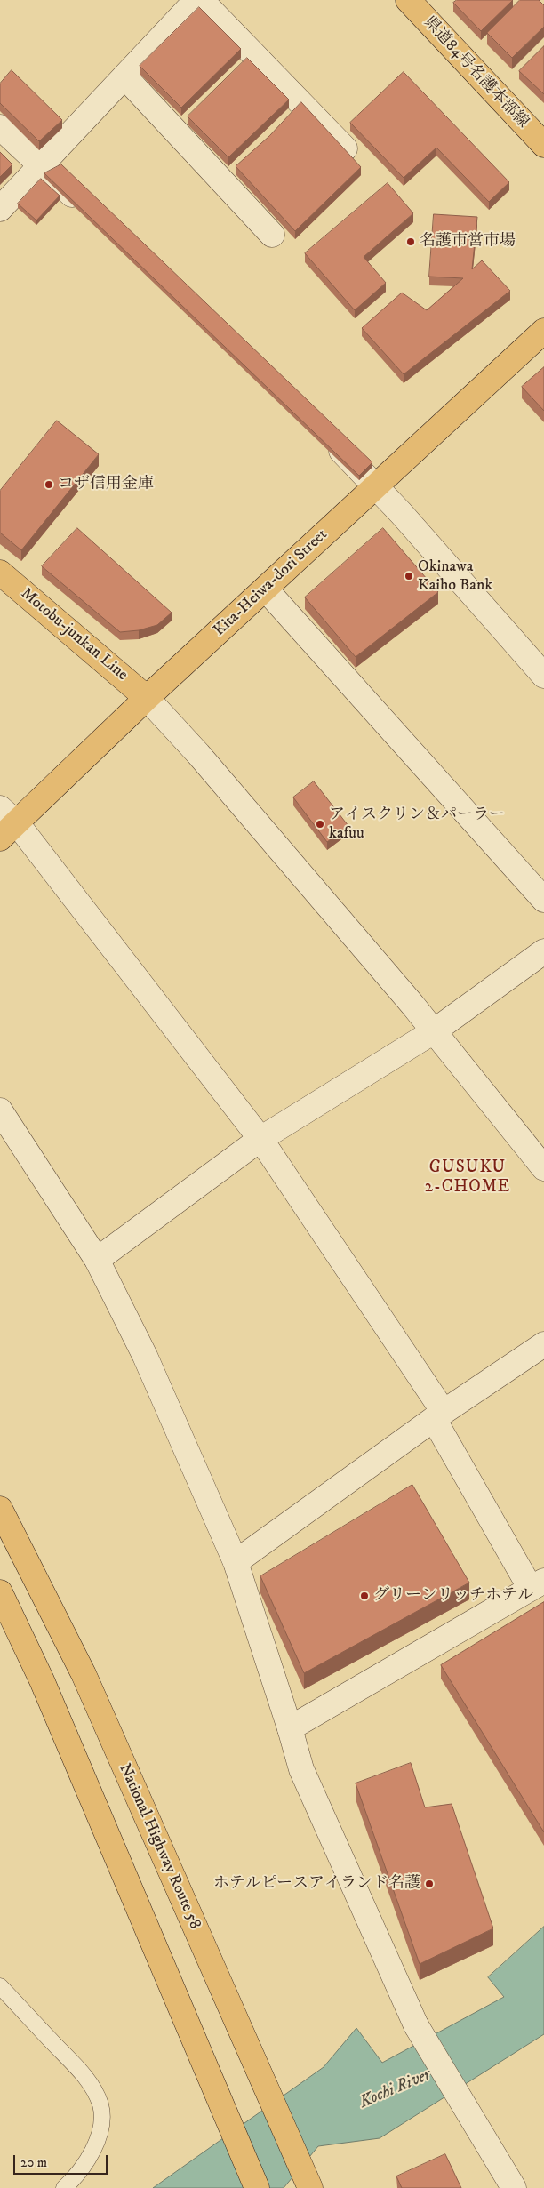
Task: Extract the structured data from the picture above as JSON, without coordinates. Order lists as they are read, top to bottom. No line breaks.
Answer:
{"streets":{"main road":["県道84号名護本部線","Kita-Heiwa-dori Street","Motobu-junkan Line","National Highway Route 58"]},"crossings":[["Kita-Heiwa-dori Street","Motobu-junkan Line"]],"districts":["GUSUKU 2-CHOME"],"water":["Kochi River"],"places":["名護市営市場","コザ信用金庫","Okinawa Kaiho Bank","アイスクリン＆パーラー kafuu","グリーンリッチホテル","ホテルピースアイランド名護"],"scale_bar":"20 m"}
